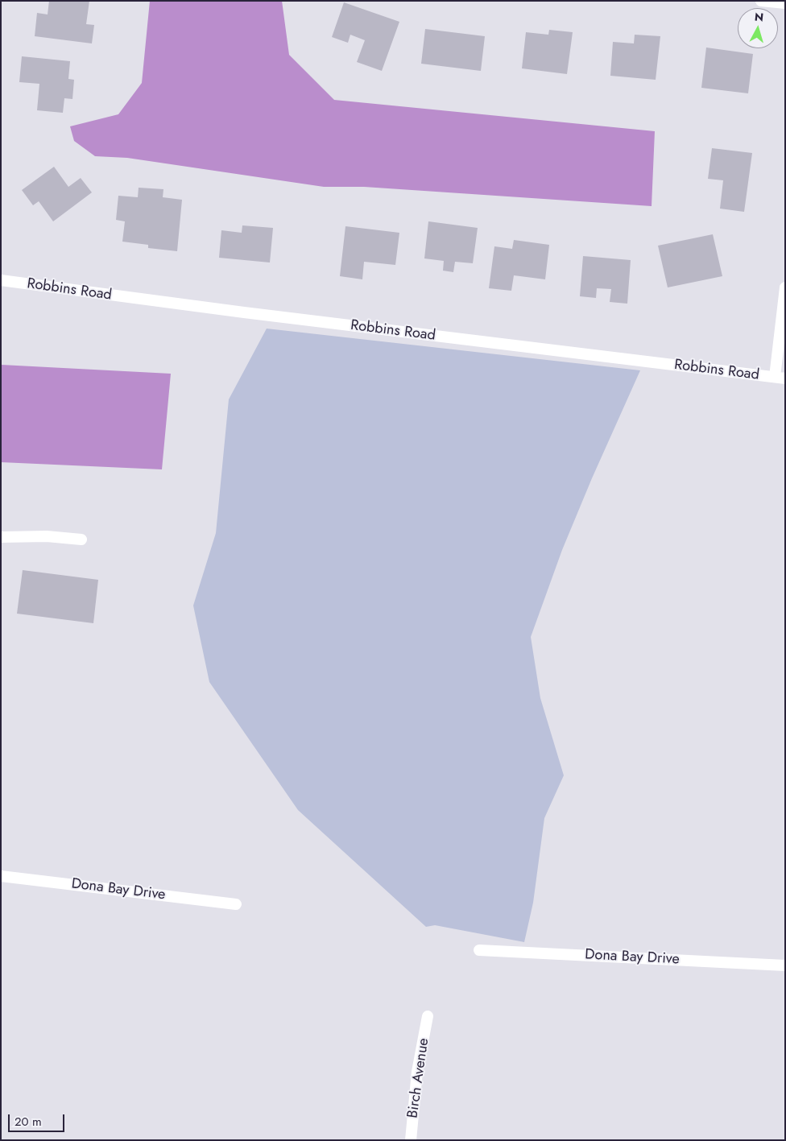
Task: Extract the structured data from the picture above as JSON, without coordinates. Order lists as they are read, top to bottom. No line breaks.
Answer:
{"streets":{"street":["Robbins Road","Dona Bay Drive","Birch Avenue"]},"scale_bar":"20 m","north":"top"}
